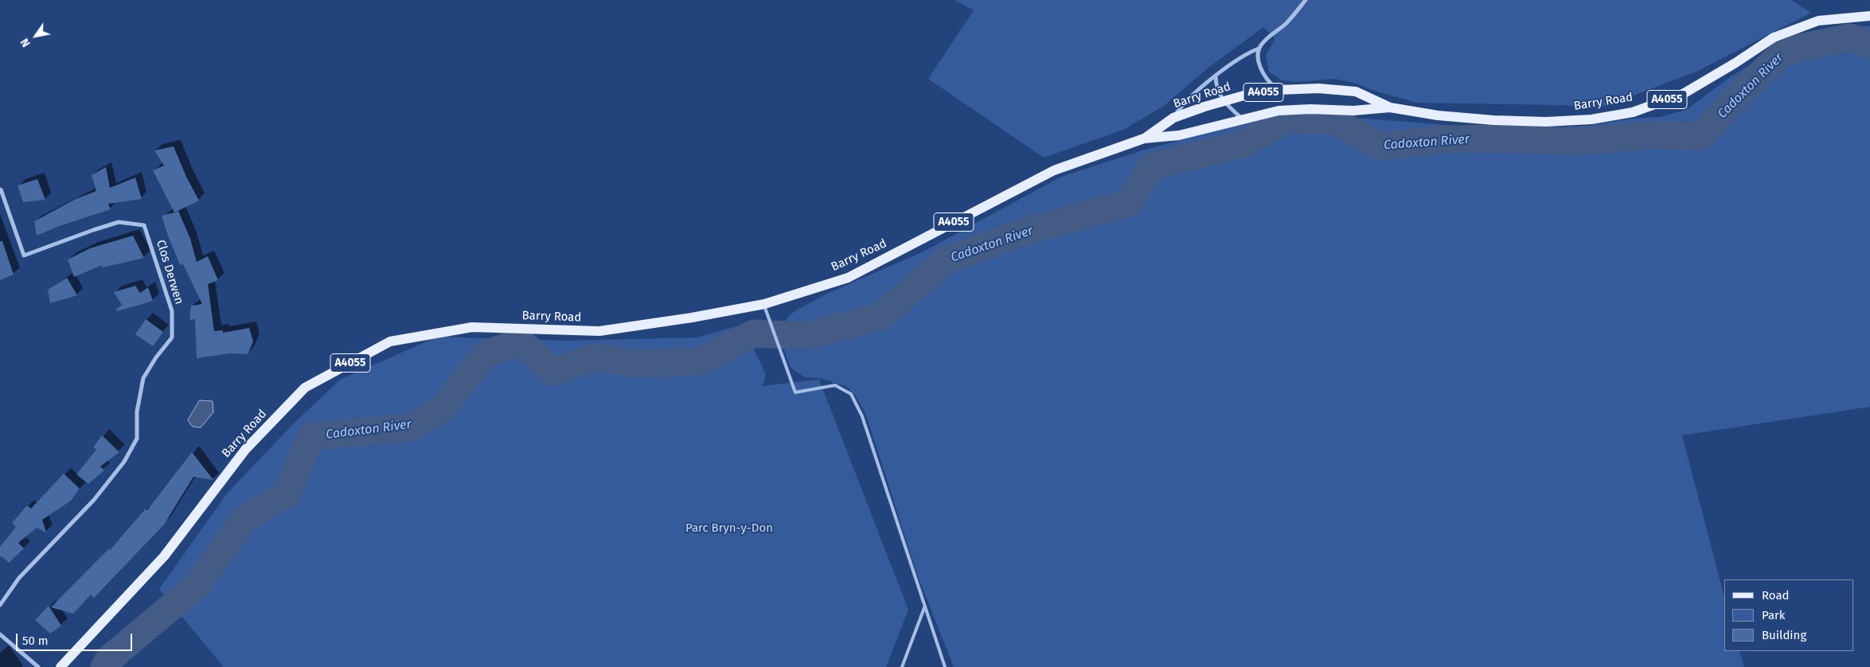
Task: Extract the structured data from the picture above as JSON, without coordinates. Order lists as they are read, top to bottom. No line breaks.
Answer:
{"streets":{"main road":["A4055","Barry Road"],"street":["Clos Derwen"]},"water":["Cadoxton River"],"parks":["Parc Bryn-y-Don"],"legend":["Road","Park","Building"],"scale_bar":"50 m","north":"bottom left"}
